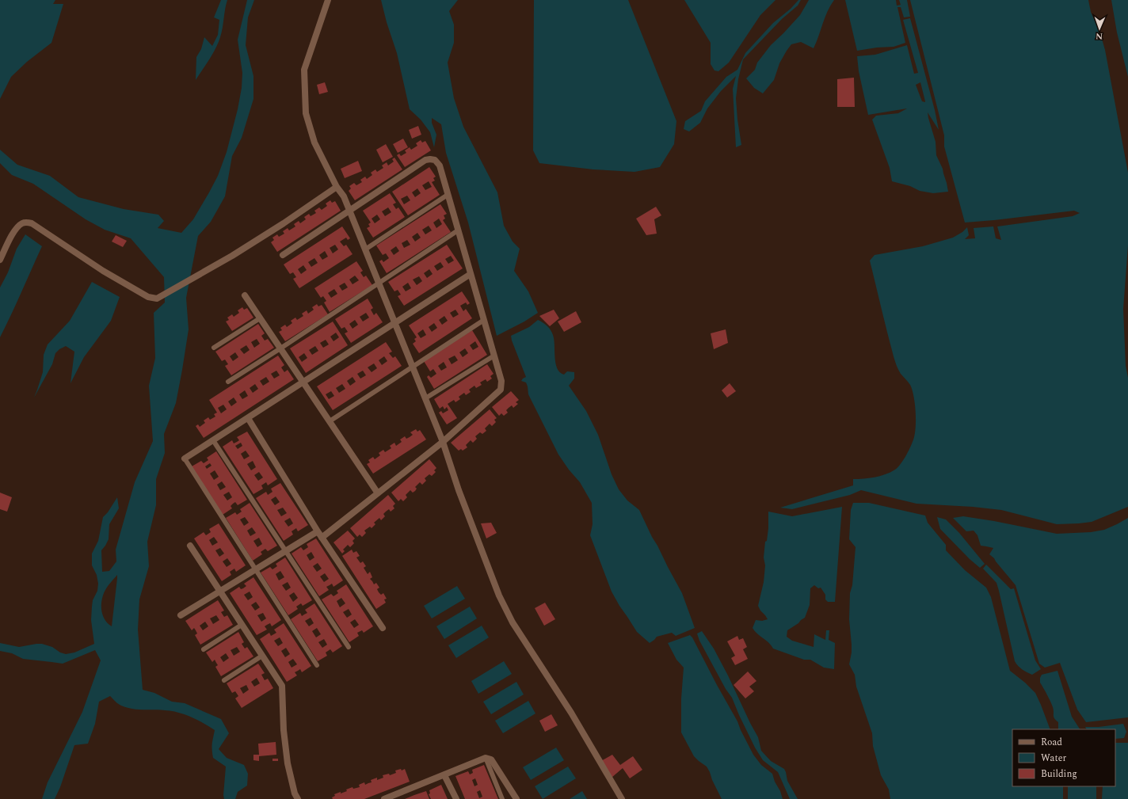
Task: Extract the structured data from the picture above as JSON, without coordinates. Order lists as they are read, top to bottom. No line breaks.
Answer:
{"legend":["Road","Water","Building"],"north":"bottom"}
